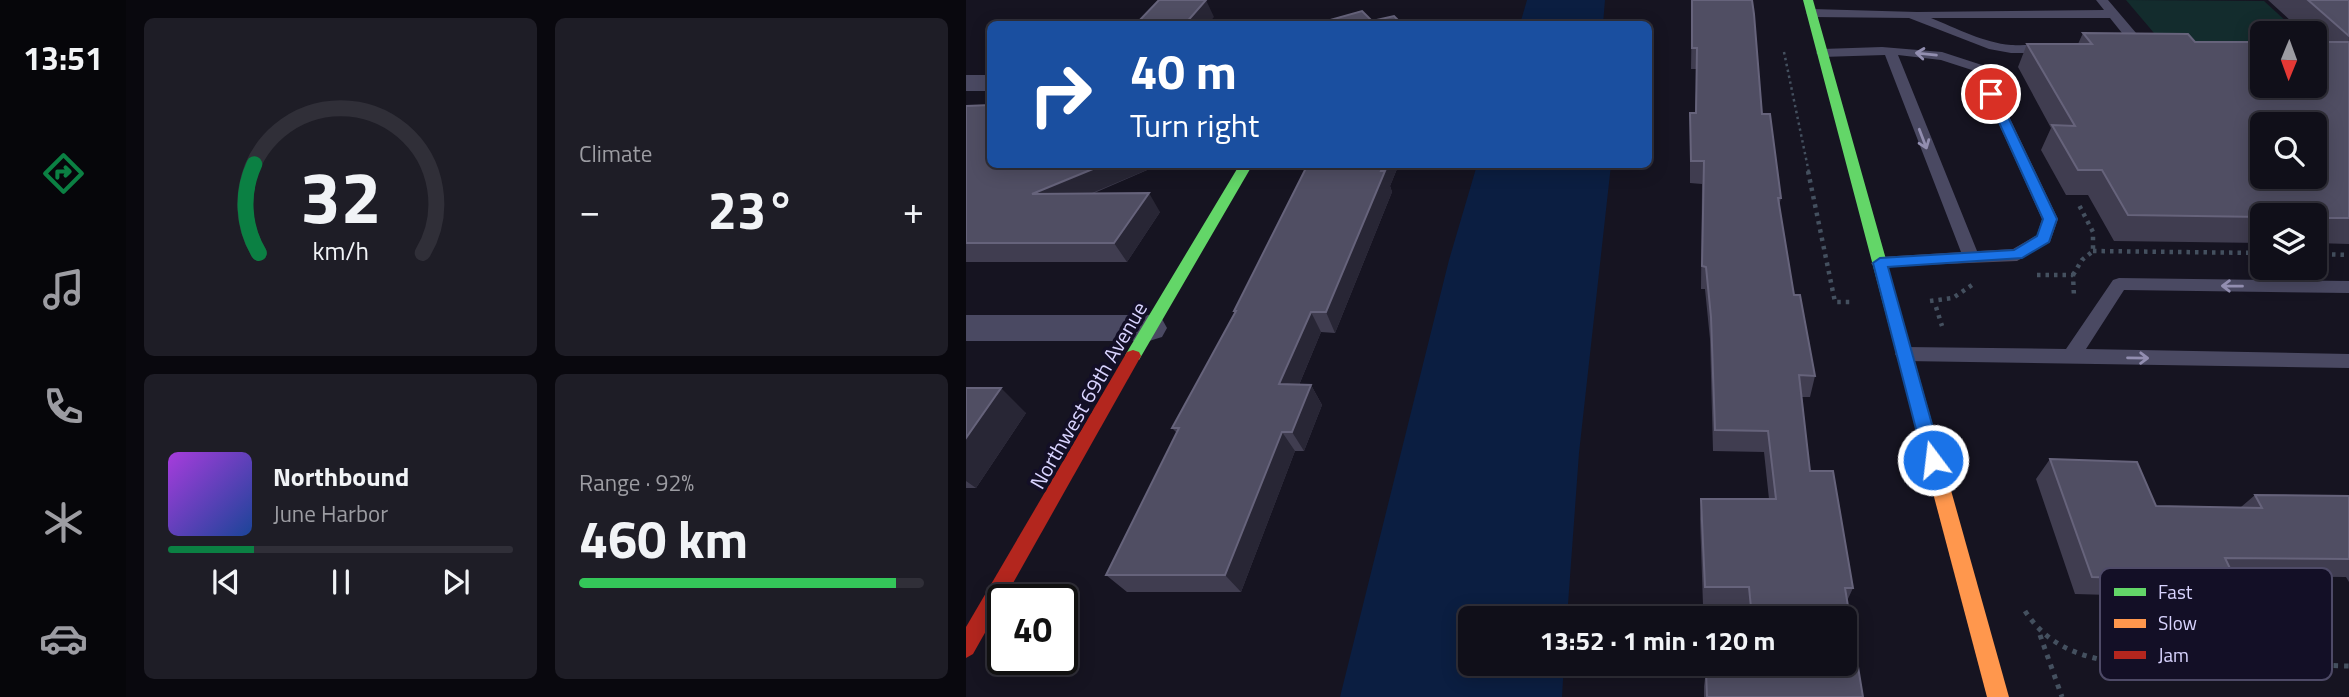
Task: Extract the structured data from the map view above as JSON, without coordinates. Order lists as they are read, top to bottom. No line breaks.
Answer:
{"streets":{"street":["Northwest 69th Avenue"]},"legend":["Fast","Slow","Jam"],"north":"bottom","page":{"tabs":"13:51","tile":["Climate",["Range · 92%","460 km"]],"turn":["40 m","Turn right"],"heat":["−","23°","+"],"song":["Northbound","June Harbor"],"limit":"40","trip":"13:52 · 1 min · 120 m","gauge":["32","km/h"]}}
